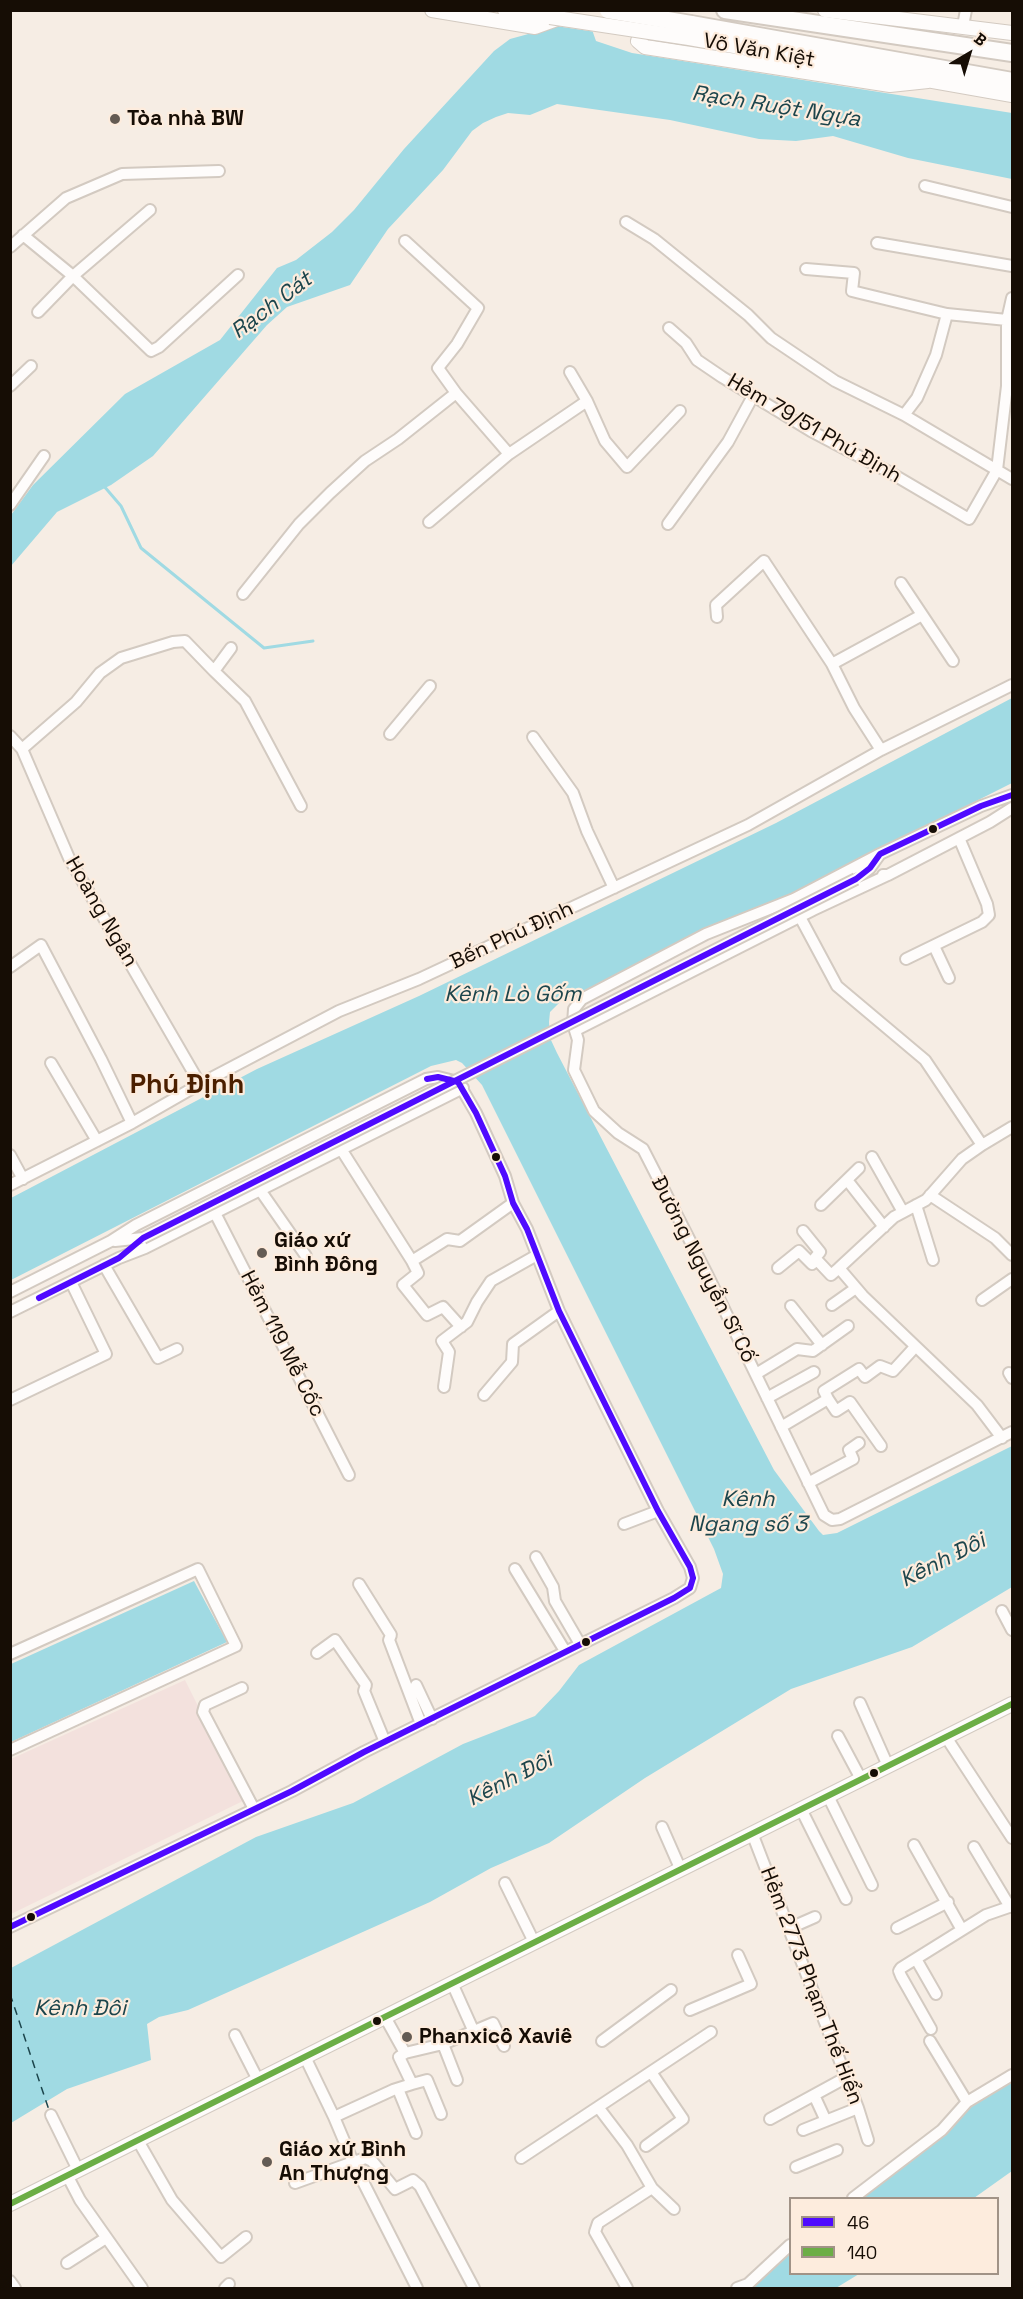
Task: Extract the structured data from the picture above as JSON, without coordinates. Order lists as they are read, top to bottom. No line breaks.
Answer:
{"streets":{"highway":["Võ Văn Kiệt"],"street":["Hẻm 79/51 Phú Định","Hoàng Ngân","Bến Phú Định","Đường Nguyễn Sĩ Cố","Hẻm 119 Mễ Cốc","Hẻm 2773 Phạm Thế Hiển"]},"crossings":[["Hoàng Ngân","Bến Phú Định"]],"districts":["Phú Định"],"water":["Rạch Ruột Ngựa","Rạch Cát","Kênh Lò Gốm","Kênh Ngang số 3","Kênh Đôi"],"places":["Tòa nhà BW","Giáo xứ Bình Đông","Phanxicô Xaviê","Giáo xứ Bình An Thượng"],"lines":["transit line 46","transit line 140"],"legend":["46","140"],"north":"top right"}
